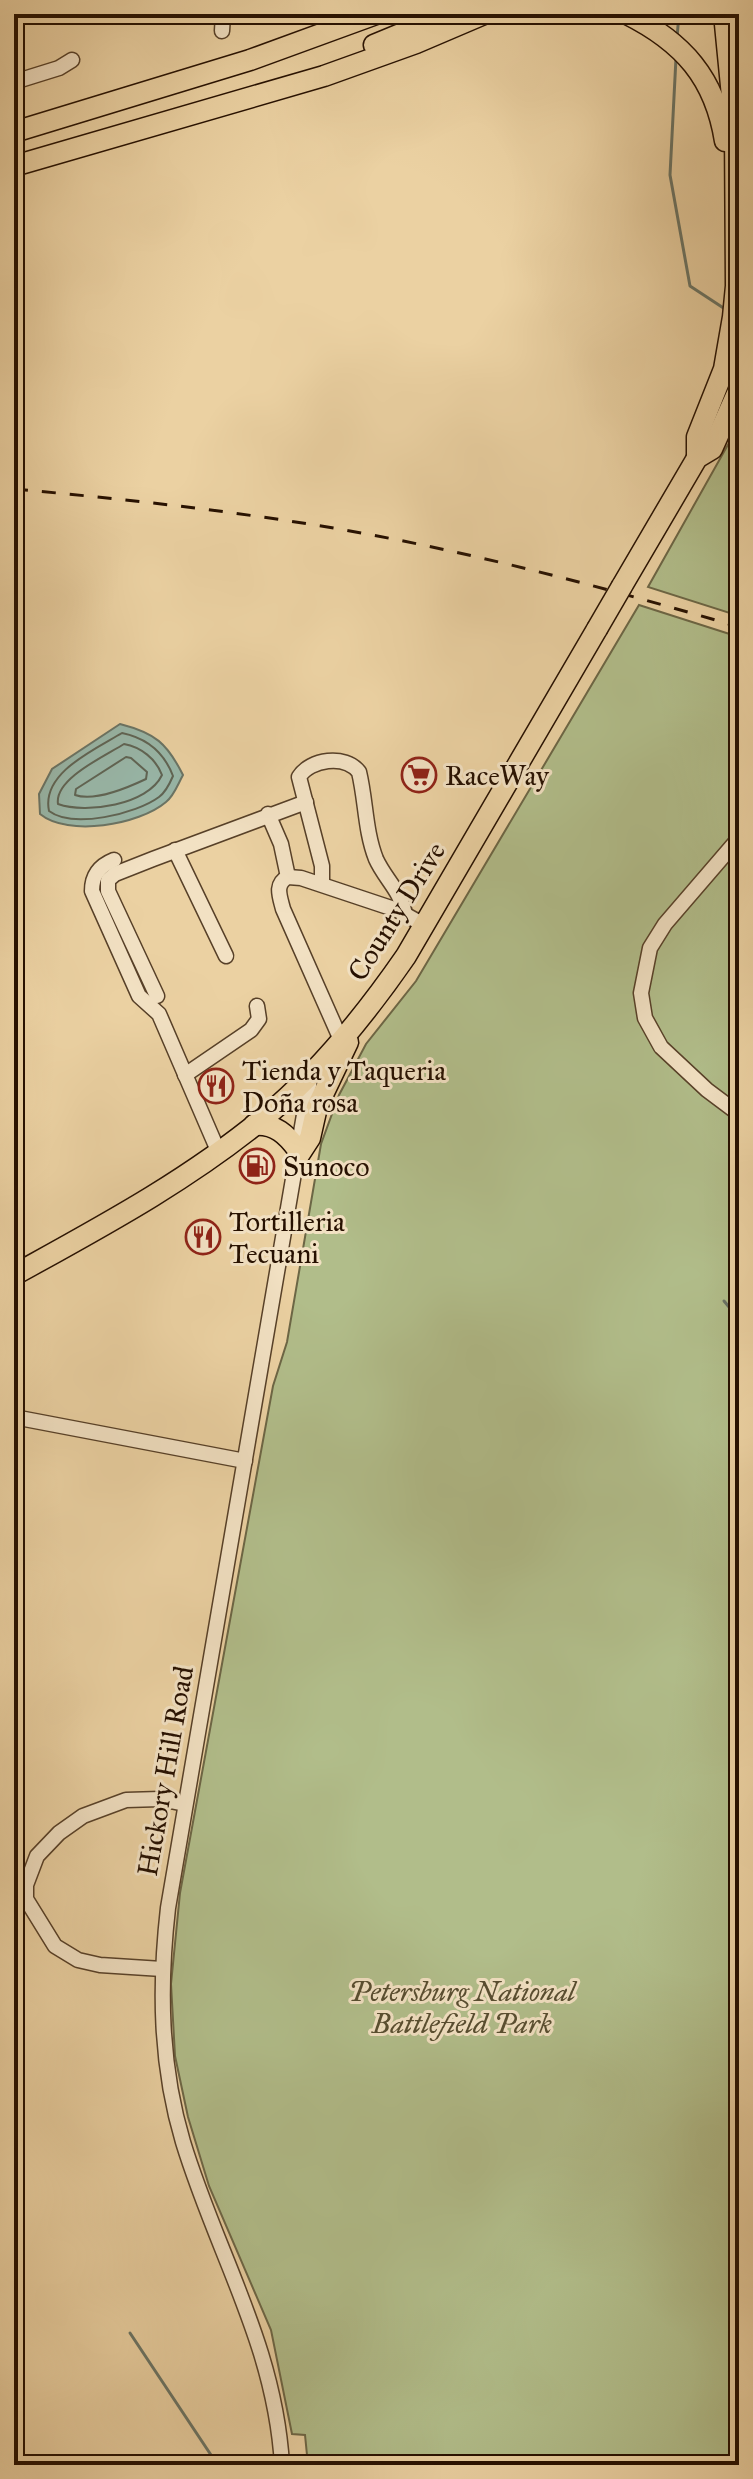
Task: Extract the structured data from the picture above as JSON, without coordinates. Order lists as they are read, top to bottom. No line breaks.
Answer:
{"streets":{"highway":["County Drive"],"street":["Hickory Hill Road"]},"crossings":[["County Drive","Hickory Hill Road"]],"parks":["Petersburg National Battlefield Park"],"places":{"supermarket":["RaceWay"],"restaurant":["Tienda y Taqueria Doña rosa","Tortilleria Tecuani"],"fuel station":["Sunoco"]}}
